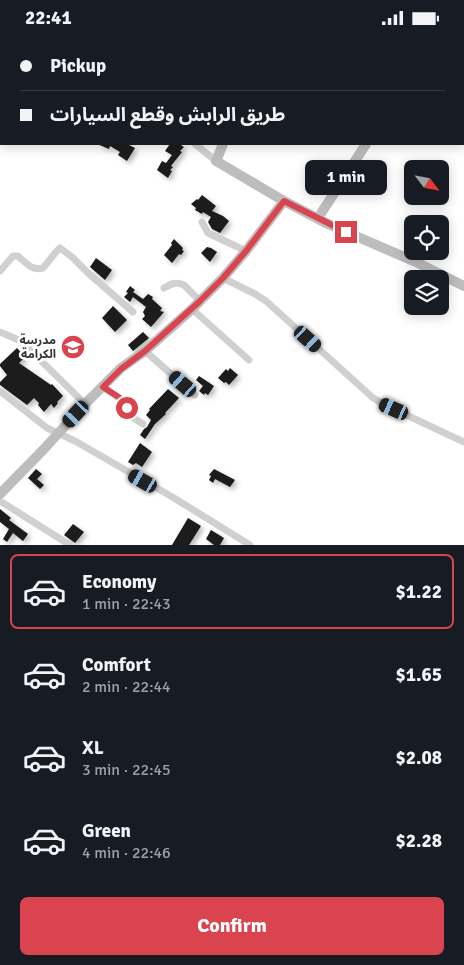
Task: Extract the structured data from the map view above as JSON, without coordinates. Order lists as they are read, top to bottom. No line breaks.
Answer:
{"places":{"school or university":["مدرسة الكرامة"]},"north":"bottom right","page":{"status":"22:41","banner":["Pickup","طريق الرابش وقطع السيارات"],"bubble":"1 min","list":[{"name":"Economy","note":"1 min · 22:43","value":"$1.22"},{"name":"Comfort","note":"2 min · 22:44","value":"$1.65"},{"name":"XL","note":"3 min · 22:45","value":"$2.08"},{"name":"Green","note":"4 min · 22:46","value":"$2.28"}],"buttons":"Confirm"}}
